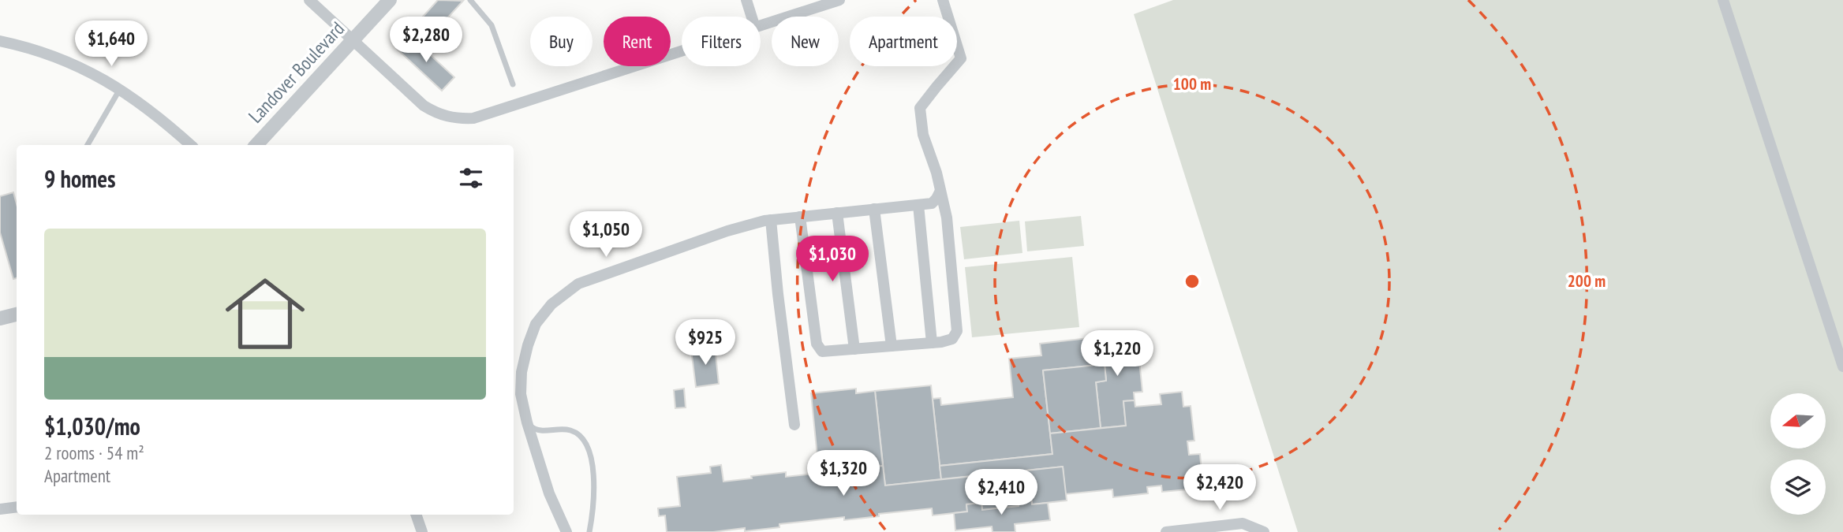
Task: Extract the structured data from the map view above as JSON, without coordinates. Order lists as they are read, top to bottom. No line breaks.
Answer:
{"streets":{"street":["Landover Boulevard"]},"north":"left","page":{"price":["$2,280","$1,640","$1,050","$1,030","$925","$1,220","$1,320","$2,420","$2,410"],"chip":["Buy","Rent","Filters","New","Apartment"],"heading":"9 homes","list":[{"name":"$1,030/mo","note":"2 rooms · 54 m² · Apartment"}]},"rings":["100 m","200 m"]}
